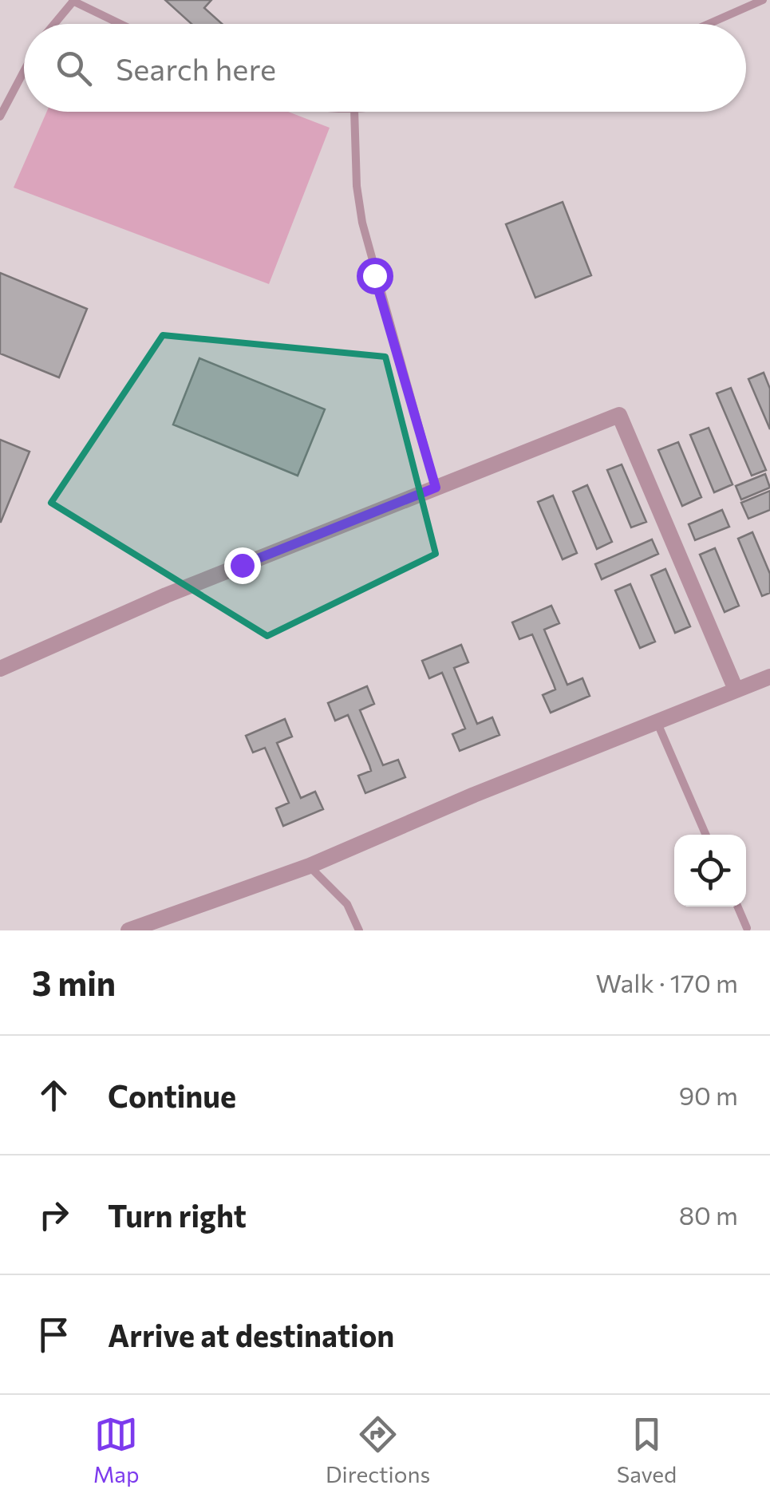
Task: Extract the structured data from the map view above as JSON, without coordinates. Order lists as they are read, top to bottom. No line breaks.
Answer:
{"page":{"search":"Search here","heading":["3 min","Walk · 170 m"],"list":[["Continue","90 m"],["Turn right","80 m"],"Arrive at destination"],"nav":["Map","Directions","Saved"]}}
